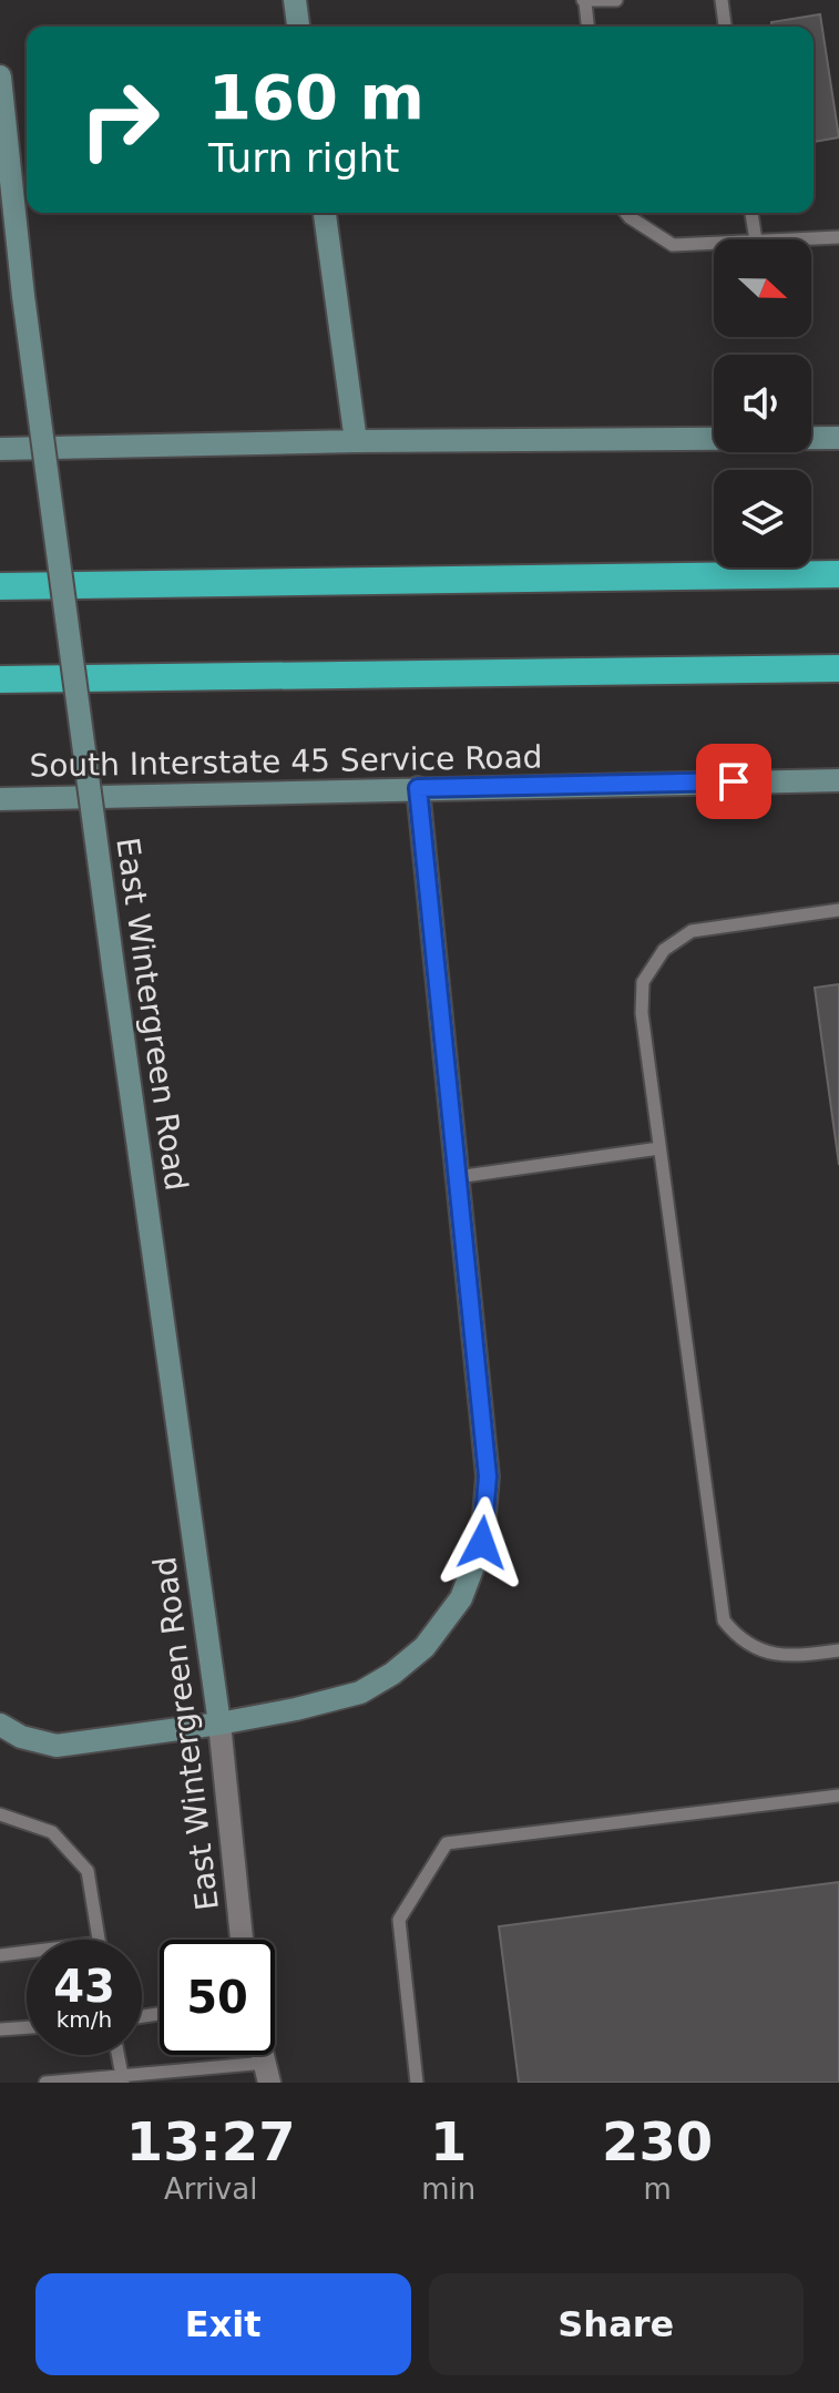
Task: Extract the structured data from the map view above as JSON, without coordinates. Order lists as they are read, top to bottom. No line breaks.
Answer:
{"streets":{"main road":["South Interstate 45 Service Road","East Wintergreen Road"]},"north":"right","page":{"turn":["160 m","Turn right"],"speed":"43 km/h","limit":"50","eta":["13:27","Arrival","1","min","230","m"],"buttons":["Exit","Share"]}}
